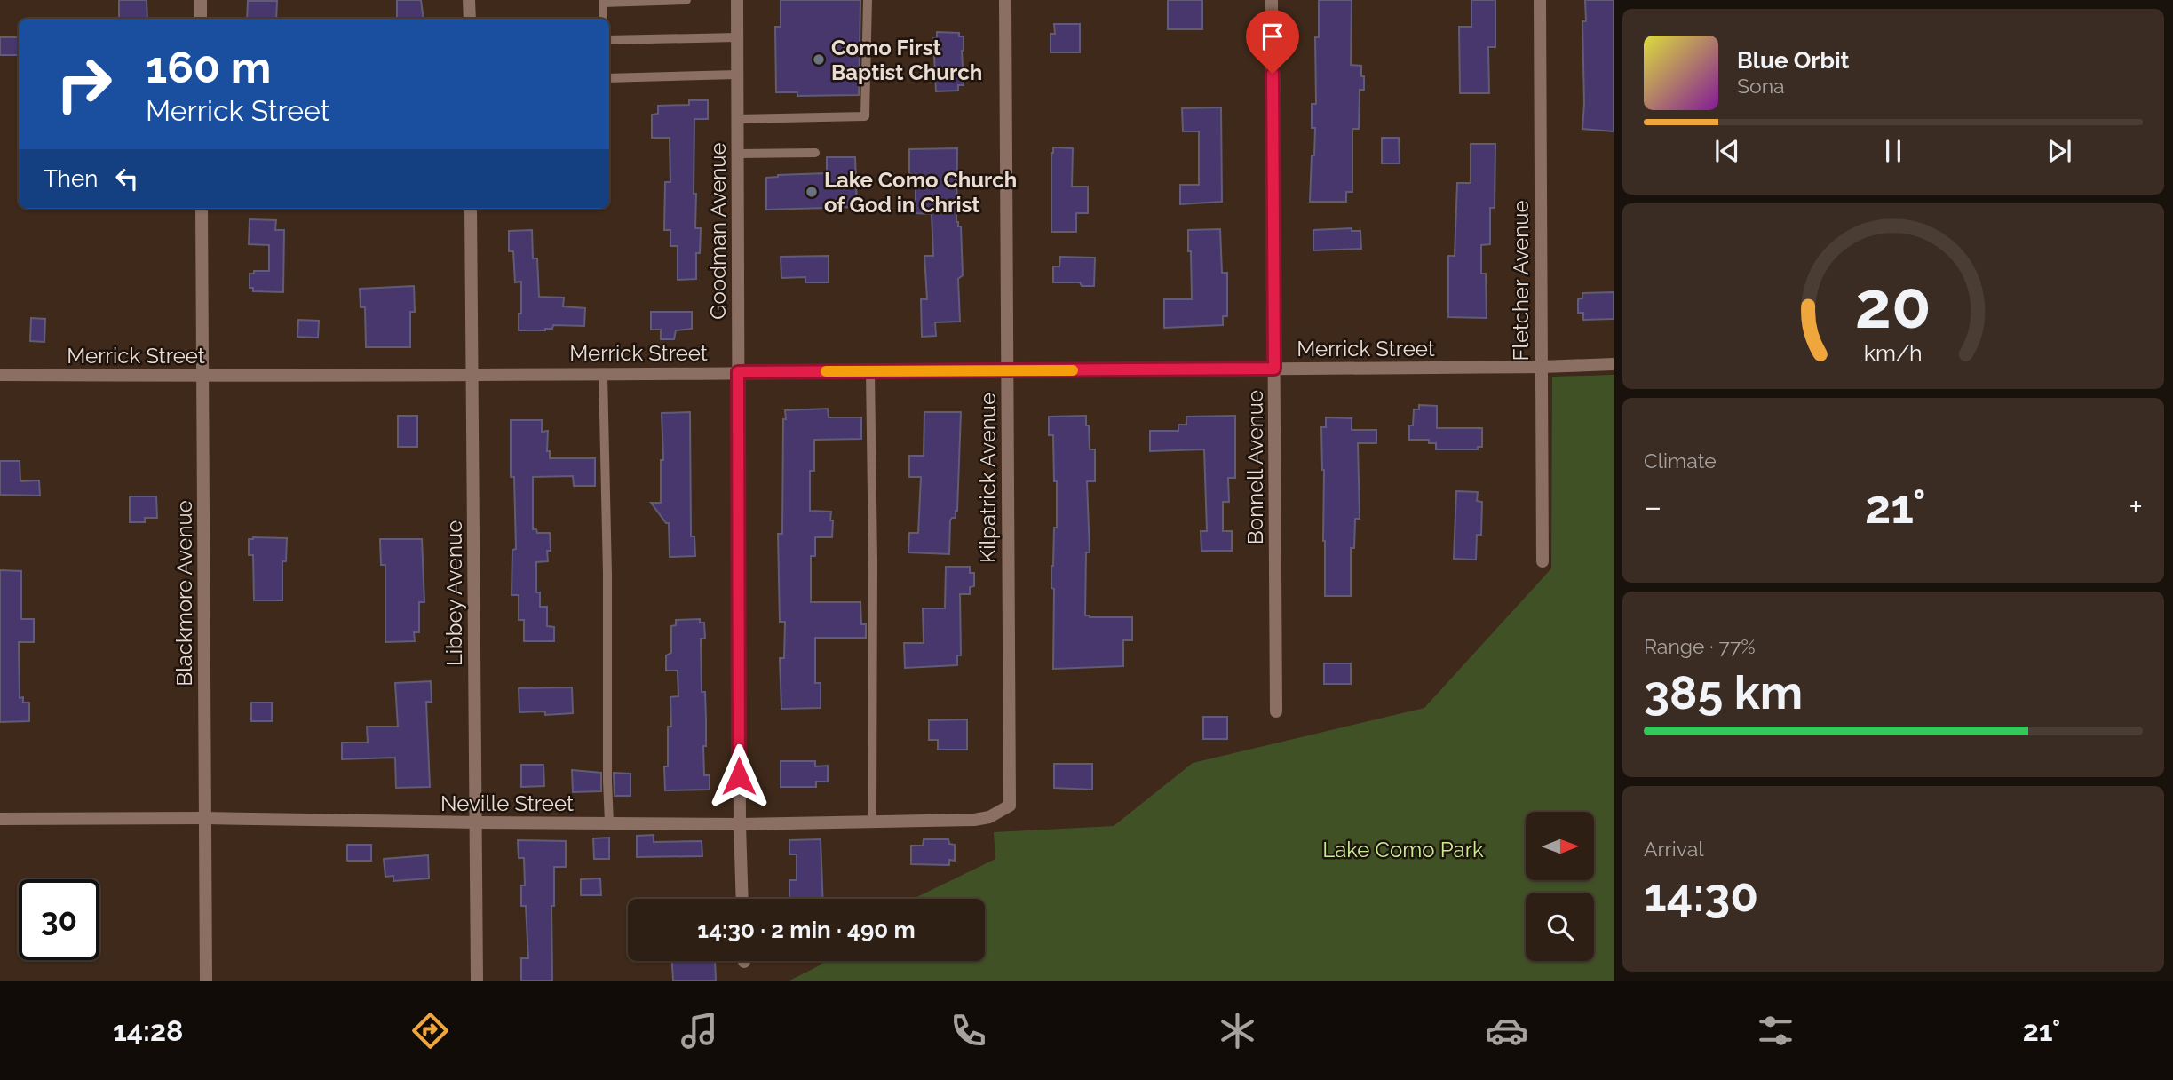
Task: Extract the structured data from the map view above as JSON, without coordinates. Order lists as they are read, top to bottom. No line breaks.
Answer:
{"streets":{"street":["Goodman Avenue","Fletcher Avenue","Merrick Street","Bonnell Avenue","Kilpatrick Avenue","Blackmore Avenue","Libbey Avenue","Neville Street"]},"crossings":[["Goodman Avenue","Merrick Street"],["Goodman Avenue","Neville Street"],["Fletcher Avenue","Merrick Street"],["Merrick Street","Bonnell Avenue"],["Merrick Street","Kilpatrick Avenue"],["Merrick Street","Blackmore Avenue"],["Merrick Street","Libbey Avenue"],["Kilpatrick Avenue","Neville Street"],["Blackmore Avenue","Neville Street"],["Libbey Avenue","Neville Street"]],"parks":["Lake Como Park"],"places":["Como First Baptist Church","Lake Como Church of God in Christ"],"north":"right","page":{"turn":["160 m","Merrick Street"],"song":["Blue Orbit","Sona"],"then":"Then","tile":["Climate",["Range · 77%","385 km"],["Arrival","14:30"]],"heat":["−","21°","+"],"limit":"30","trip":"14:30 · 2 min · 490 m","tabs":["14:28","21°"],"gauge":["20","km/h"]}}
